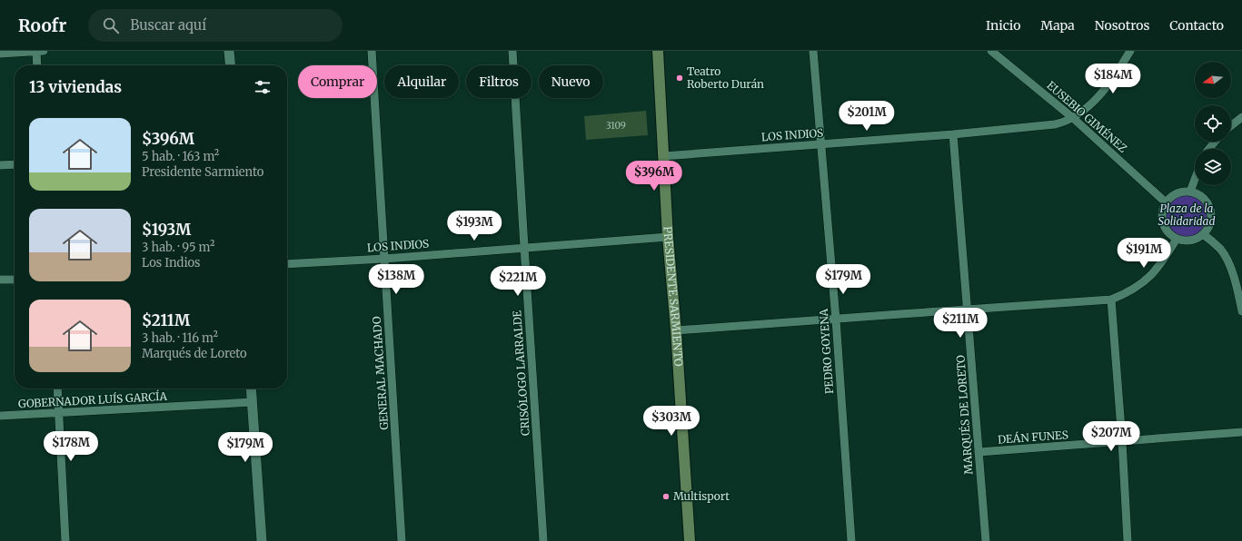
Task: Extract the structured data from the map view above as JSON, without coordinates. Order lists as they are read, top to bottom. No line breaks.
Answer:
{"streets":{"main road":["PRESIDENTE SARMIENTO"],"street":["EUSEBIO GIMÉNEZ","LOS INDIOS","PEDRO GOYENA","GENERAL MACHADO","CRISÓLOGO LARRALDE","GOBERNADOR LUÍS GARCÍA","MARQUÉS DE LORETO","DEÁN FUNES"]},"crossings":[["EUSEBIO GIMÉNEZ","LOS INDIOS"],["LOS INDIOS","PRESIDENTE SARMIENTO"],["LOS INDIOS","PEDRO GOYENA"],["LOS INDIOS","GENERAL MACHADO"],["LOS INDIOS","CRISÓLOGO LARRALDE"],["LOS INDIOS","MARQUÉS DE LORETO"],["MARQUÉS DE LORETO","DEÁN FUNES"]],"parks":["Plaza de la Solidaridad"],"places":["Teatro Roberto Durán","Multisport"],"house_numbers":["3109"],"north":"left","page":{"header":"Roofr","search":"Buscar aquí","nav":["Inicio","Mapa","Nosotros","Contacto"],"price":["$184M","$201M","$396M","$193M","$191M","$138M","$179M","$221M","$211M","$303M","$207M","$178M","$179M"],"chip":["Comprar","Alquilar","Filtros","Nuevo"],"heading":"13 viviendas","list":[{"name":"$396M","note":"5 hab. · 163 m² · Presidente Sarmiento"},{"name":"$193M","note":"3 hab. · 95 m² · Los Indios"},{"name":"$211M","note":"3 hab. · 116 m² · Marqués de Loreto"}]}}
